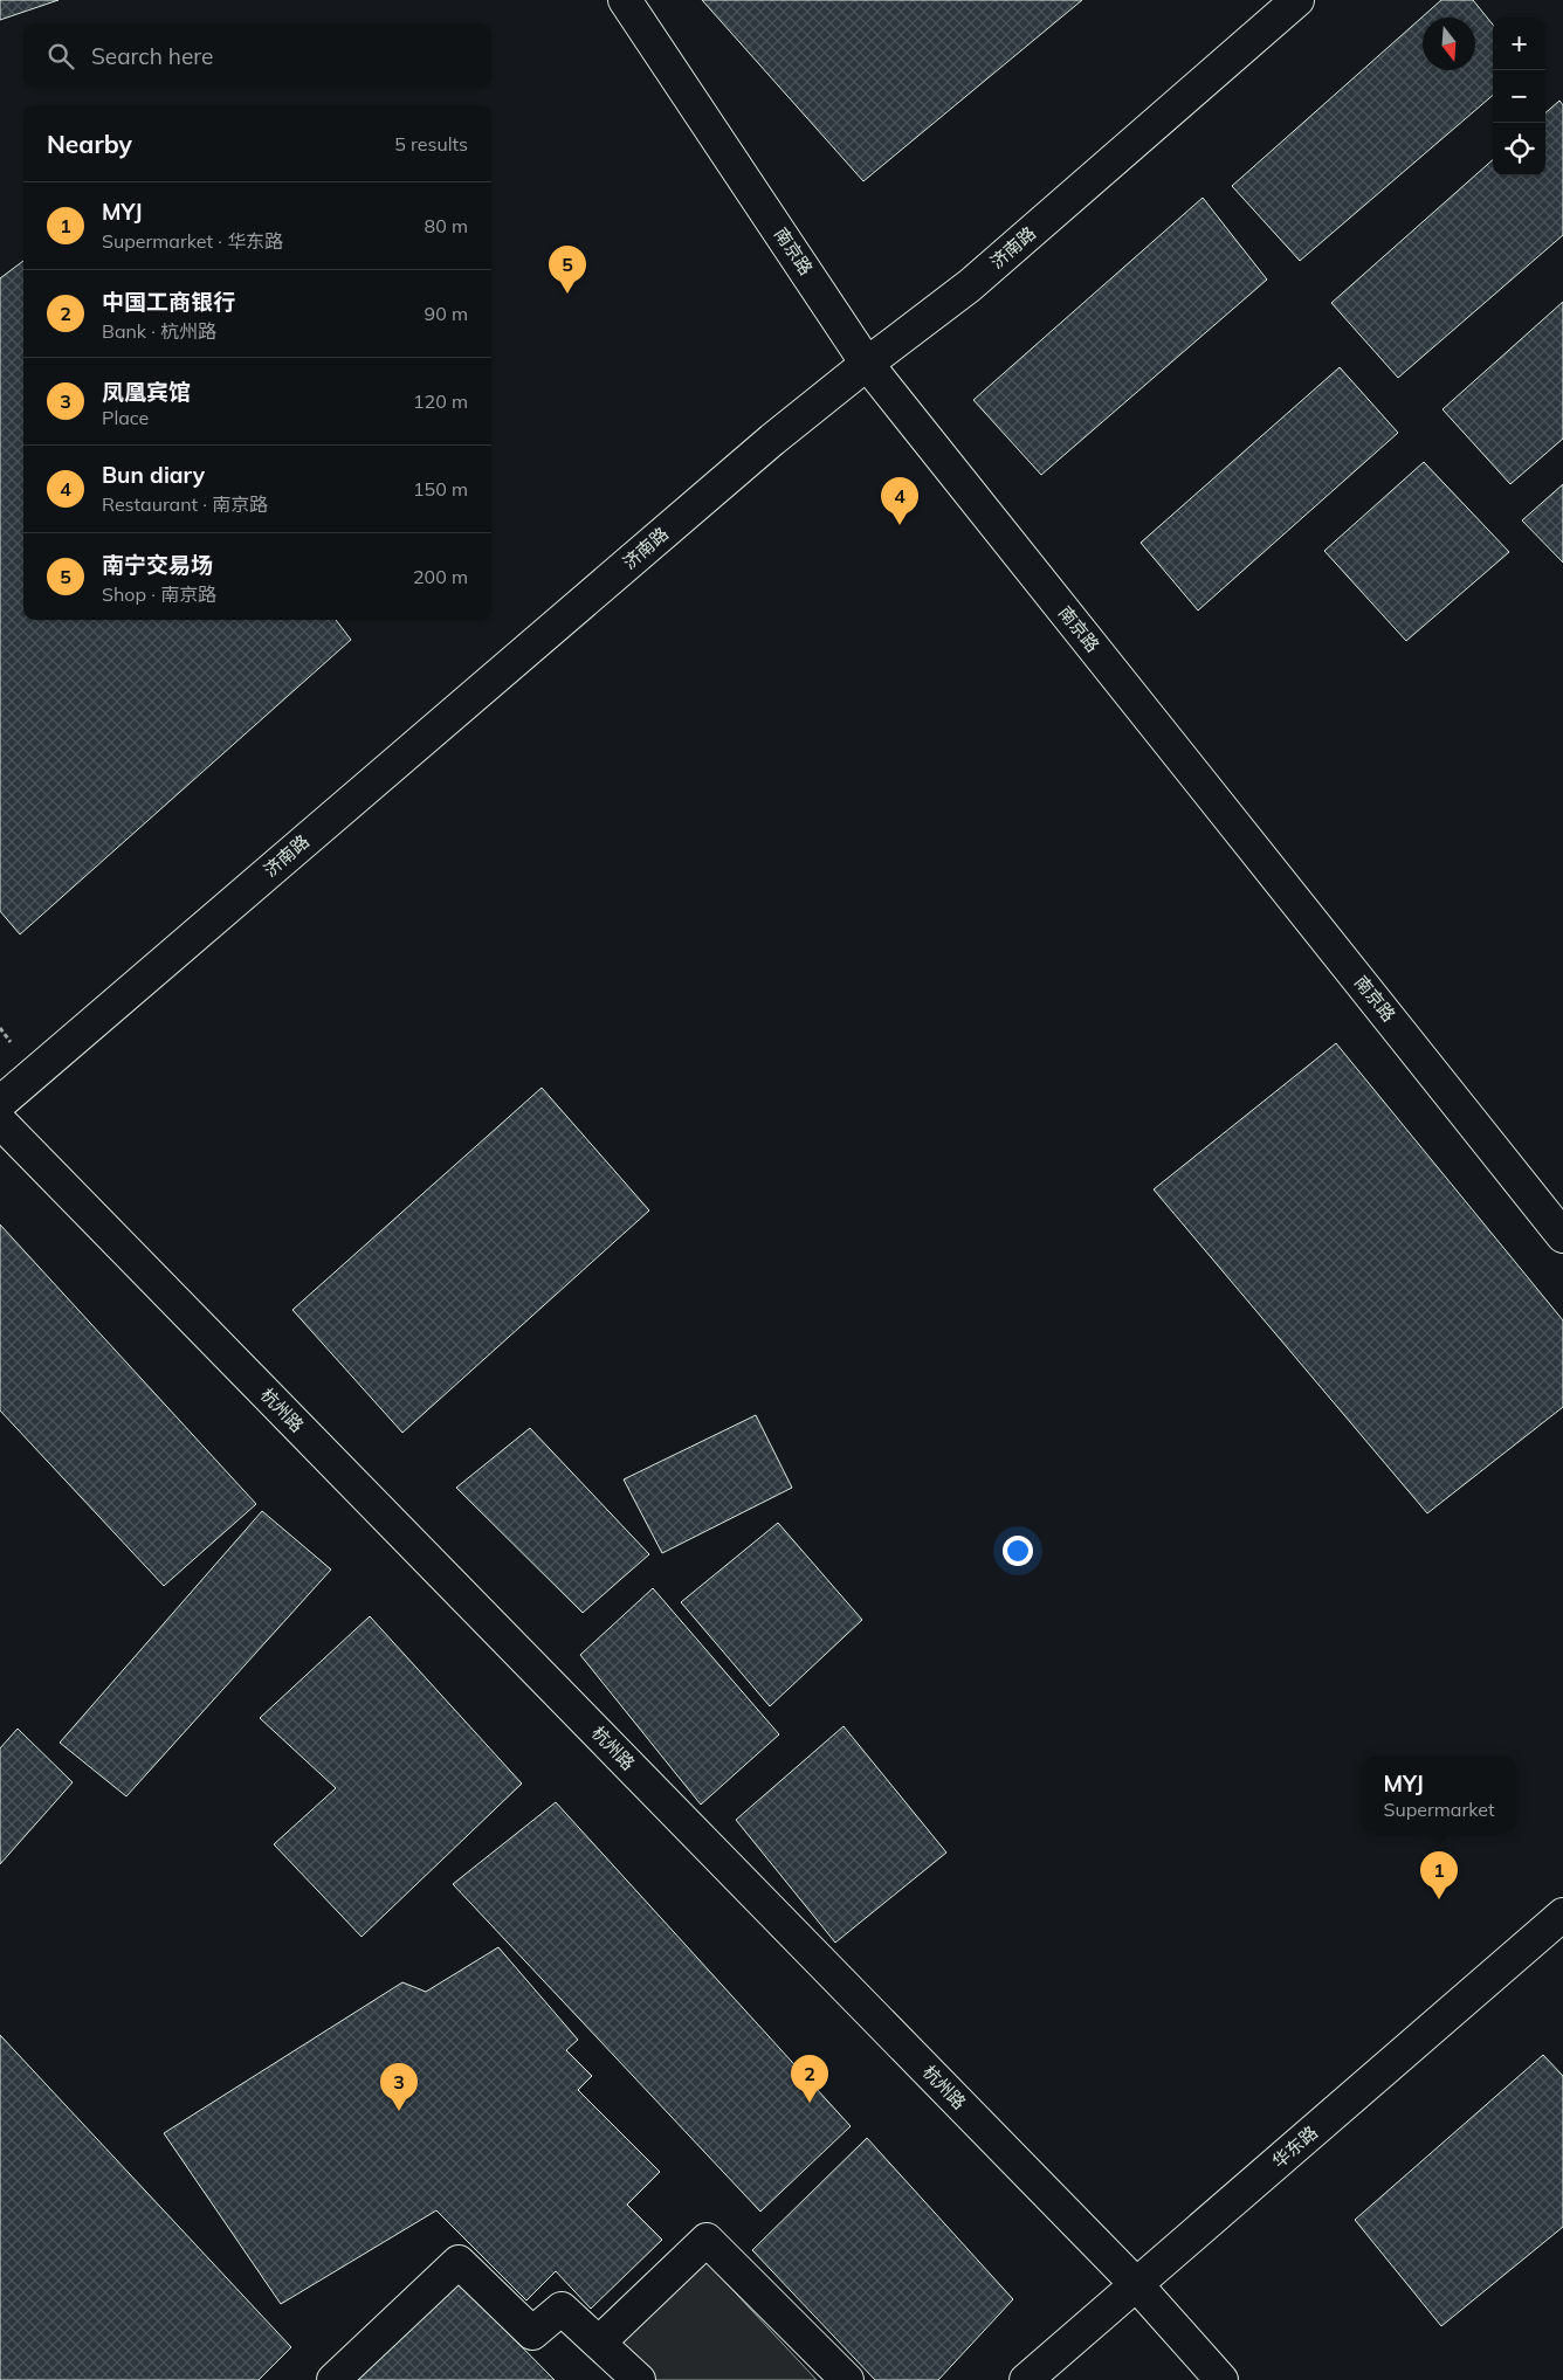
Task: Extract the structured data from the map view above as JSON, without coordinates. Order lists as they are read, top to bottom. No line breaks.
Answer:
{"streets":{"street":["济南路","南京路","杭州路","华东路"]},"crossings":[["济南路","南京路"],["杭州路","华东路"]],"north":"bottom","page":{"map_buttons":["+","−"],"search":"Search here","heading":["Nearby","5 results"],"list":[{"mark":"1","name":"MYJ","note":"Supermarket · 华东路","value":"80 m"},{"mark":"2","name":"中国工商银行","note":"Bank · 杭州路","value":"90 m"},{"mark":"3","name":"凤凰宾馆","note":"Place","value":"120 m"},{"mark":"4","name":"Bun diary","note":"Restaurant · 南京路","value":"150 m"},{"mark":"5","name":"南宁交易场","note":"Shop · 南京路","value":"200 m"}],"pins":["5","4","1","2","3"],"popup":["MYJ","Supermarket"]}}
